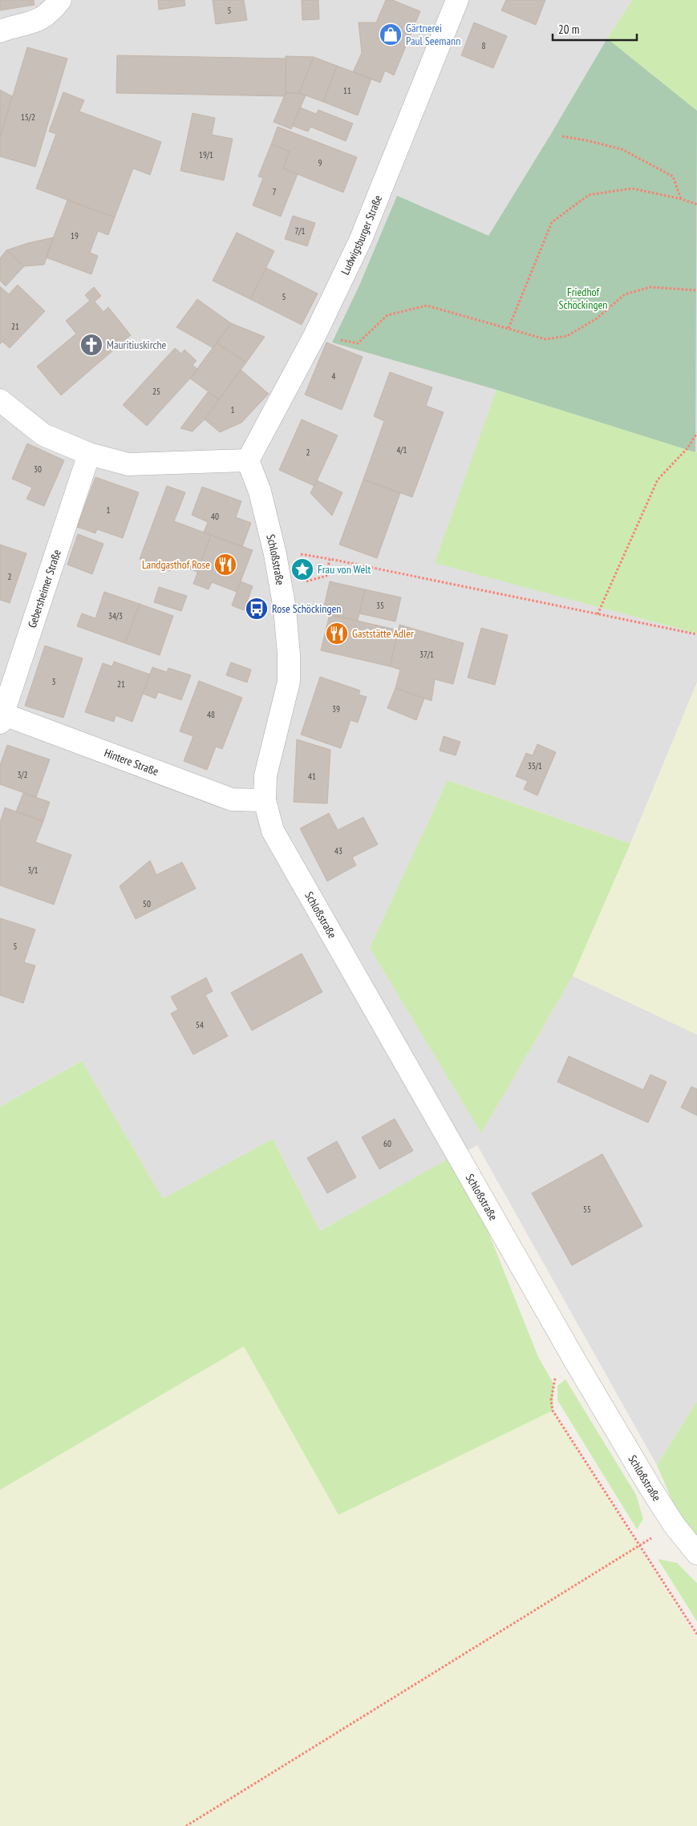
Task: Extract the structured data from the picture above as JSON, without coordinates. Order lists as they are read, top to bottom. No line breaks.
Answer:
{"streets":{"street":["Ludwigsburger Straße","Schloßstraße","Gebersheimer Straße","Hintere Straße"]},"crossings":[["Ludwigsburger Straße","Schloßstraße"],["Schloßstraße","Hintere Straße"],["Gebersheimer Straße","Hintere Straße"]],"parks":["Friedhof Schöckingen"],"places":{"shop":["Gärtnerei Paul Seemann"],"church":["Mauritiuskirche"],"restaurant":["Landgasthof Rose","Gaststätte Adler"],"place":["Frau von Welt"],"bus stop":["Rose Schöckingen"]},"house_numbers":["5","8","11","15/2","19/1","9","7","7/1","19","5","21","4","25","1","4/1","2","30","1","40","2","35","34/3","37/1","3","21","39","48","35/1","3/2","41","43","3/1","50","5","54","60","55"],"scale_bar":"20 m"}
